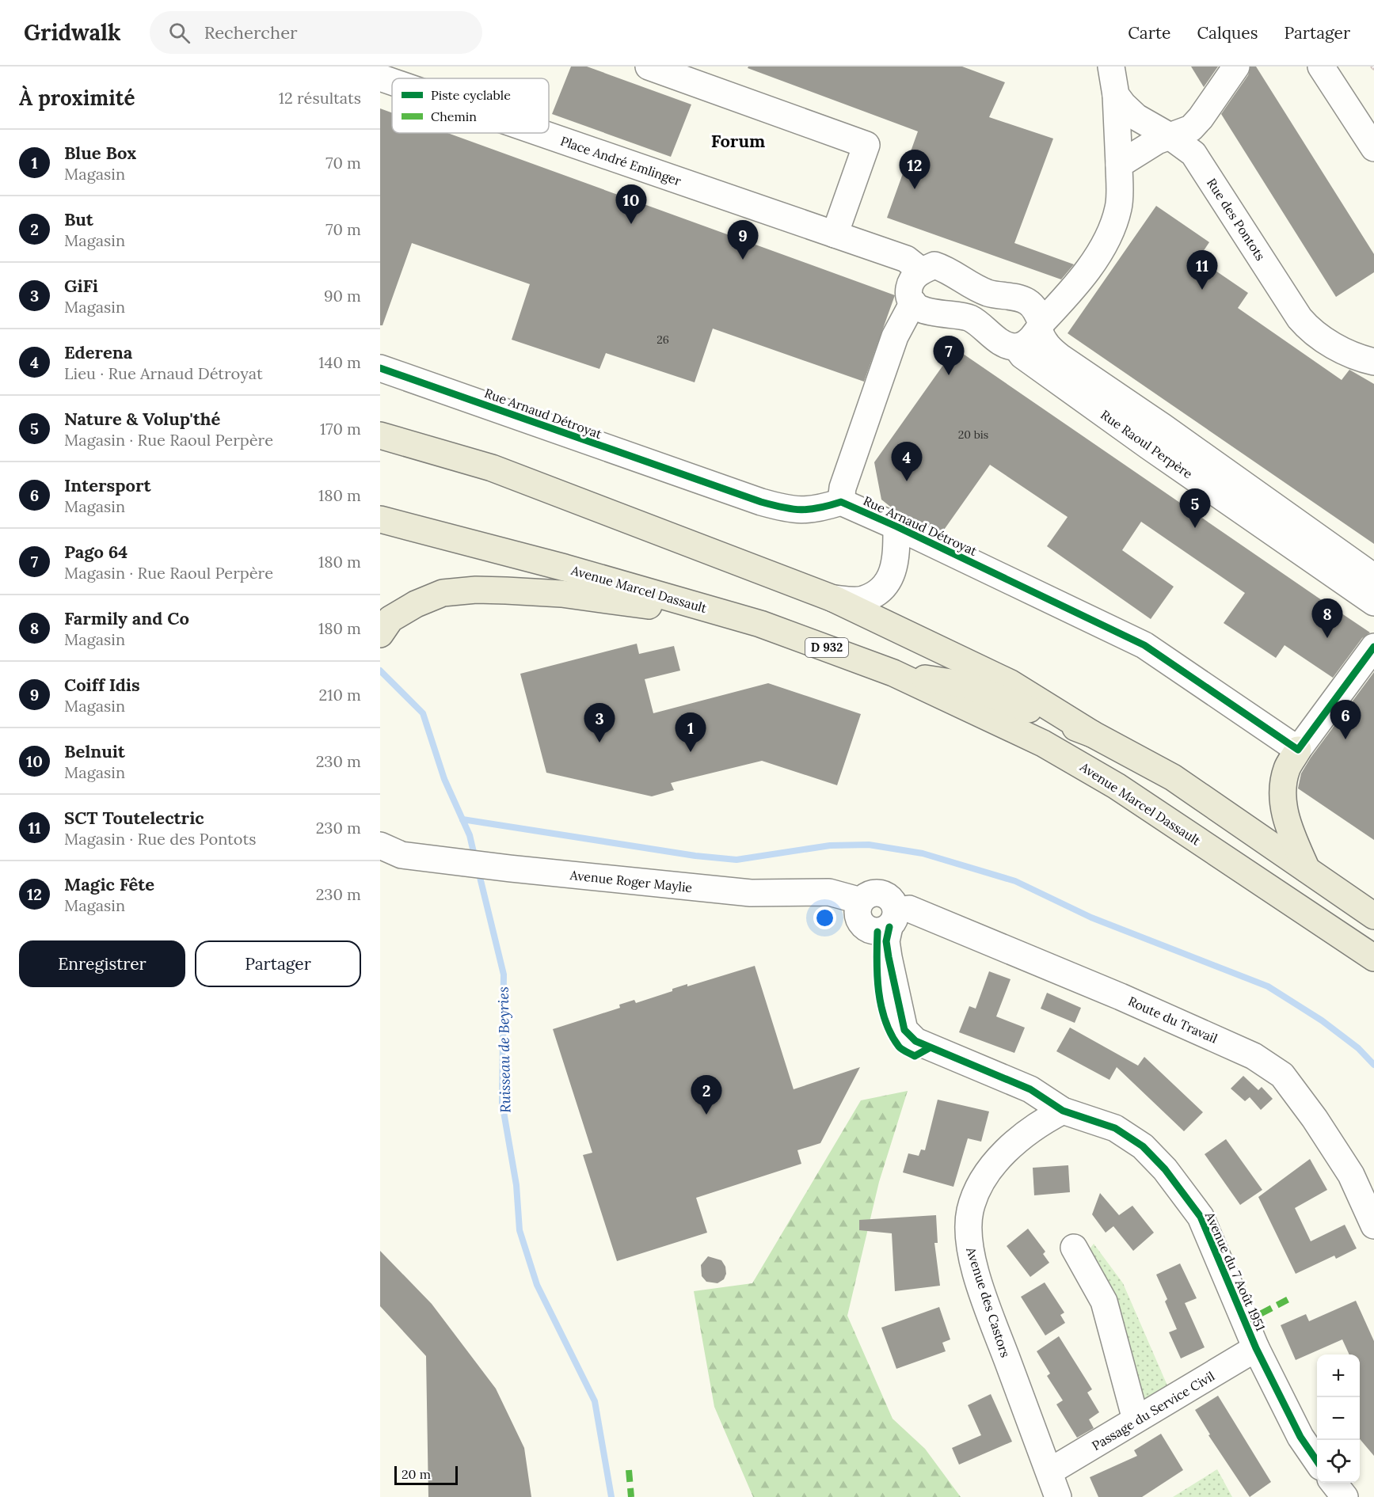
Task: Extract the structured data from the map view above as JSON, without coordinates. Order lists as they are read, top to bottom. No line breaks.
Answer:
{"streets":{"main road":["Avenue Marcel Dassault","D 932"],"street":["Place André Emlinger","Rue des Pontots","Rue Arnaud Détroyat","Rue Raoul Perpère","Avenue Roger Maylie","Route du Travail","Avenue du 7 Août 1951","Avenue des Castors","Passage du Service Civil"]},"crossings":[["Place André Emlinger","Rue Raoul Perpère"],["Avenue Roger Maylie","Route du Travail"],["Avenue Roger Maylie","Avenue du 7 Août 1951"],["Route du Travail","Avenue du 7 Août 1951"],["Avenue du 7 Août 1951","Avenue des Castors"],["Avenue du 7 Août 1951","Passage du Service Civil"],["Avenue des Castors","Passage du Service Civil"]],"districts":["Forum"],"water":["Ruisseau de Beyries"],"house_numbers":["26","20 bis"],"legend":["Piste cyclable","Chemin"],"scale_bar":"20 m","page":{"header":"Gridwalk","search":"Rechercher","nav":["Carte","Calques","Partager"],"heading":["À proximité","12 résultats"],"list":[{"mark":"1","name":"Blue Box","note":"Magasin","value":"70 m"},{"mark":"2","name":"But","note":"Magasin","value":"70 m"},{"mark":"3","name":"GiFi","note":"Magasin","value":"90 m"},{"mark":"4","name":"Ederena","note":"Lieu · Rue Arnaud Détroyat","value":"140 m"},{"mark":"5","name":"Nature & Volup'thé","note":"Magasin · Rue Raoul Perpère","value":"170 m"},{"mark":"6","name":"Intersport","note":"Magasin","value":"180 m"},{"mark":"7","name":"Pago 64","note":"Magasin · Rue Raoul Perpère","value":"180 m"},{"mark":"8","name":"Farmily and Co","note":"Magasin","value":"180 m"},{"mark":"9","name":"Coiff Idis","note":"Magasin","value":"210 m"},{"mark":"10","name":"Belnuit","note":"Magasin","value":"230 m"},{"mark":"11","name":"SCT Toutelectric","note":"Magasin · Rue des Pontots","value":"230 m"},{"mark":"12","name":"Magic Fête","note":"Magasin","value":"230 m"}],"pins":["12","10","9","11","7","4","5","8","6","3","1","2"],"buttons":["Enregistrer","Partager"],"map_buttons":["+","−"],"scale":"20 m"}}
